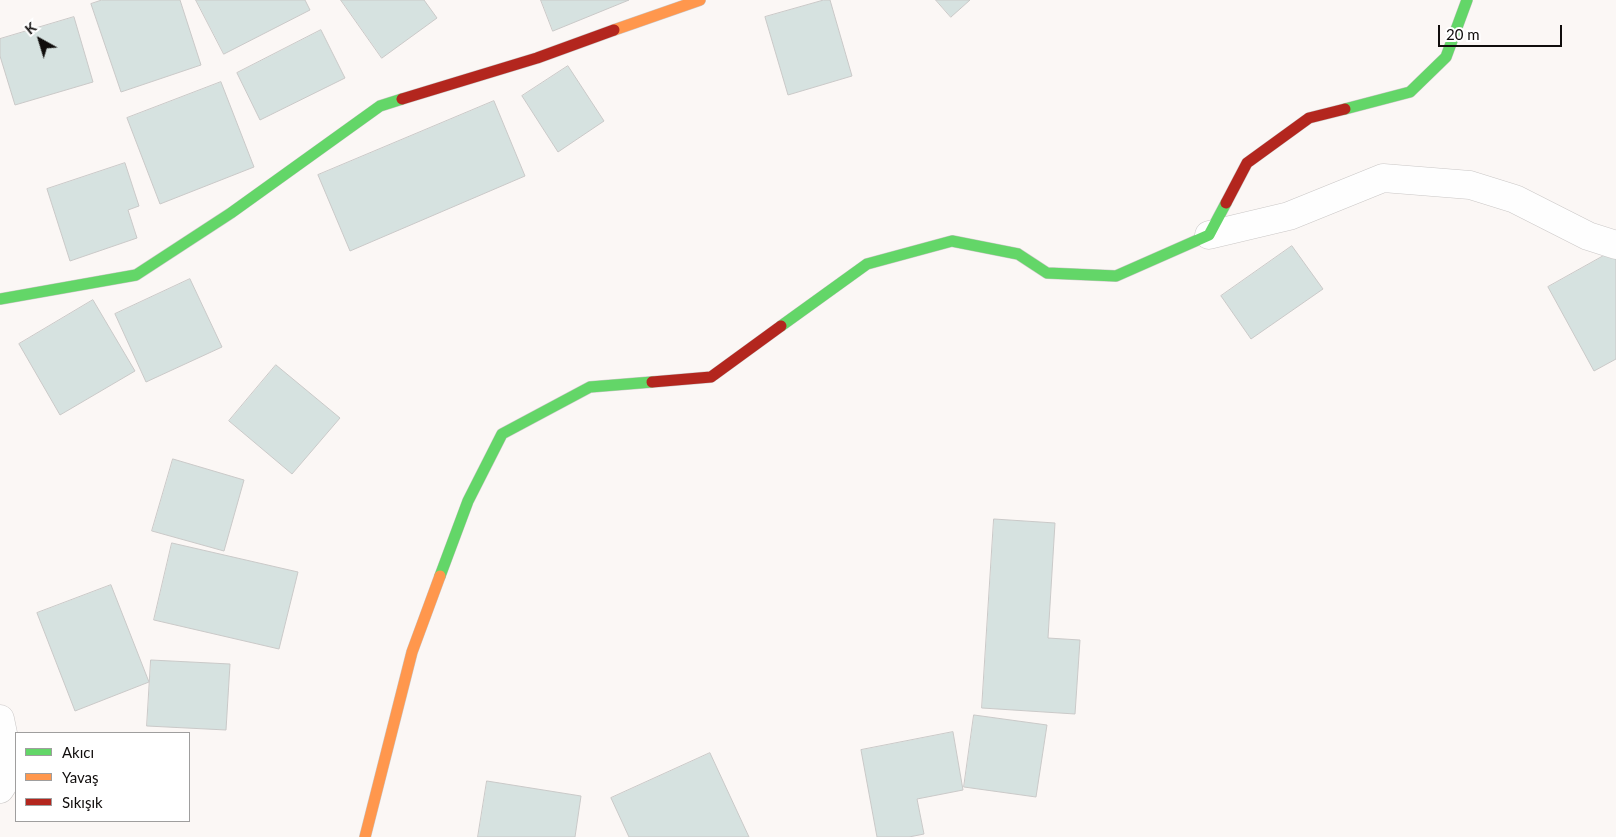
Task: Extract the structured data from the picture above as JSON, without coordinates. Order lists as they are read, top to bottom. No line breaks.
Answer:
{"legend":["Akıcı","Yavaş","Sıkışık"],"scale_bar":"20 m","north":"top left"}
